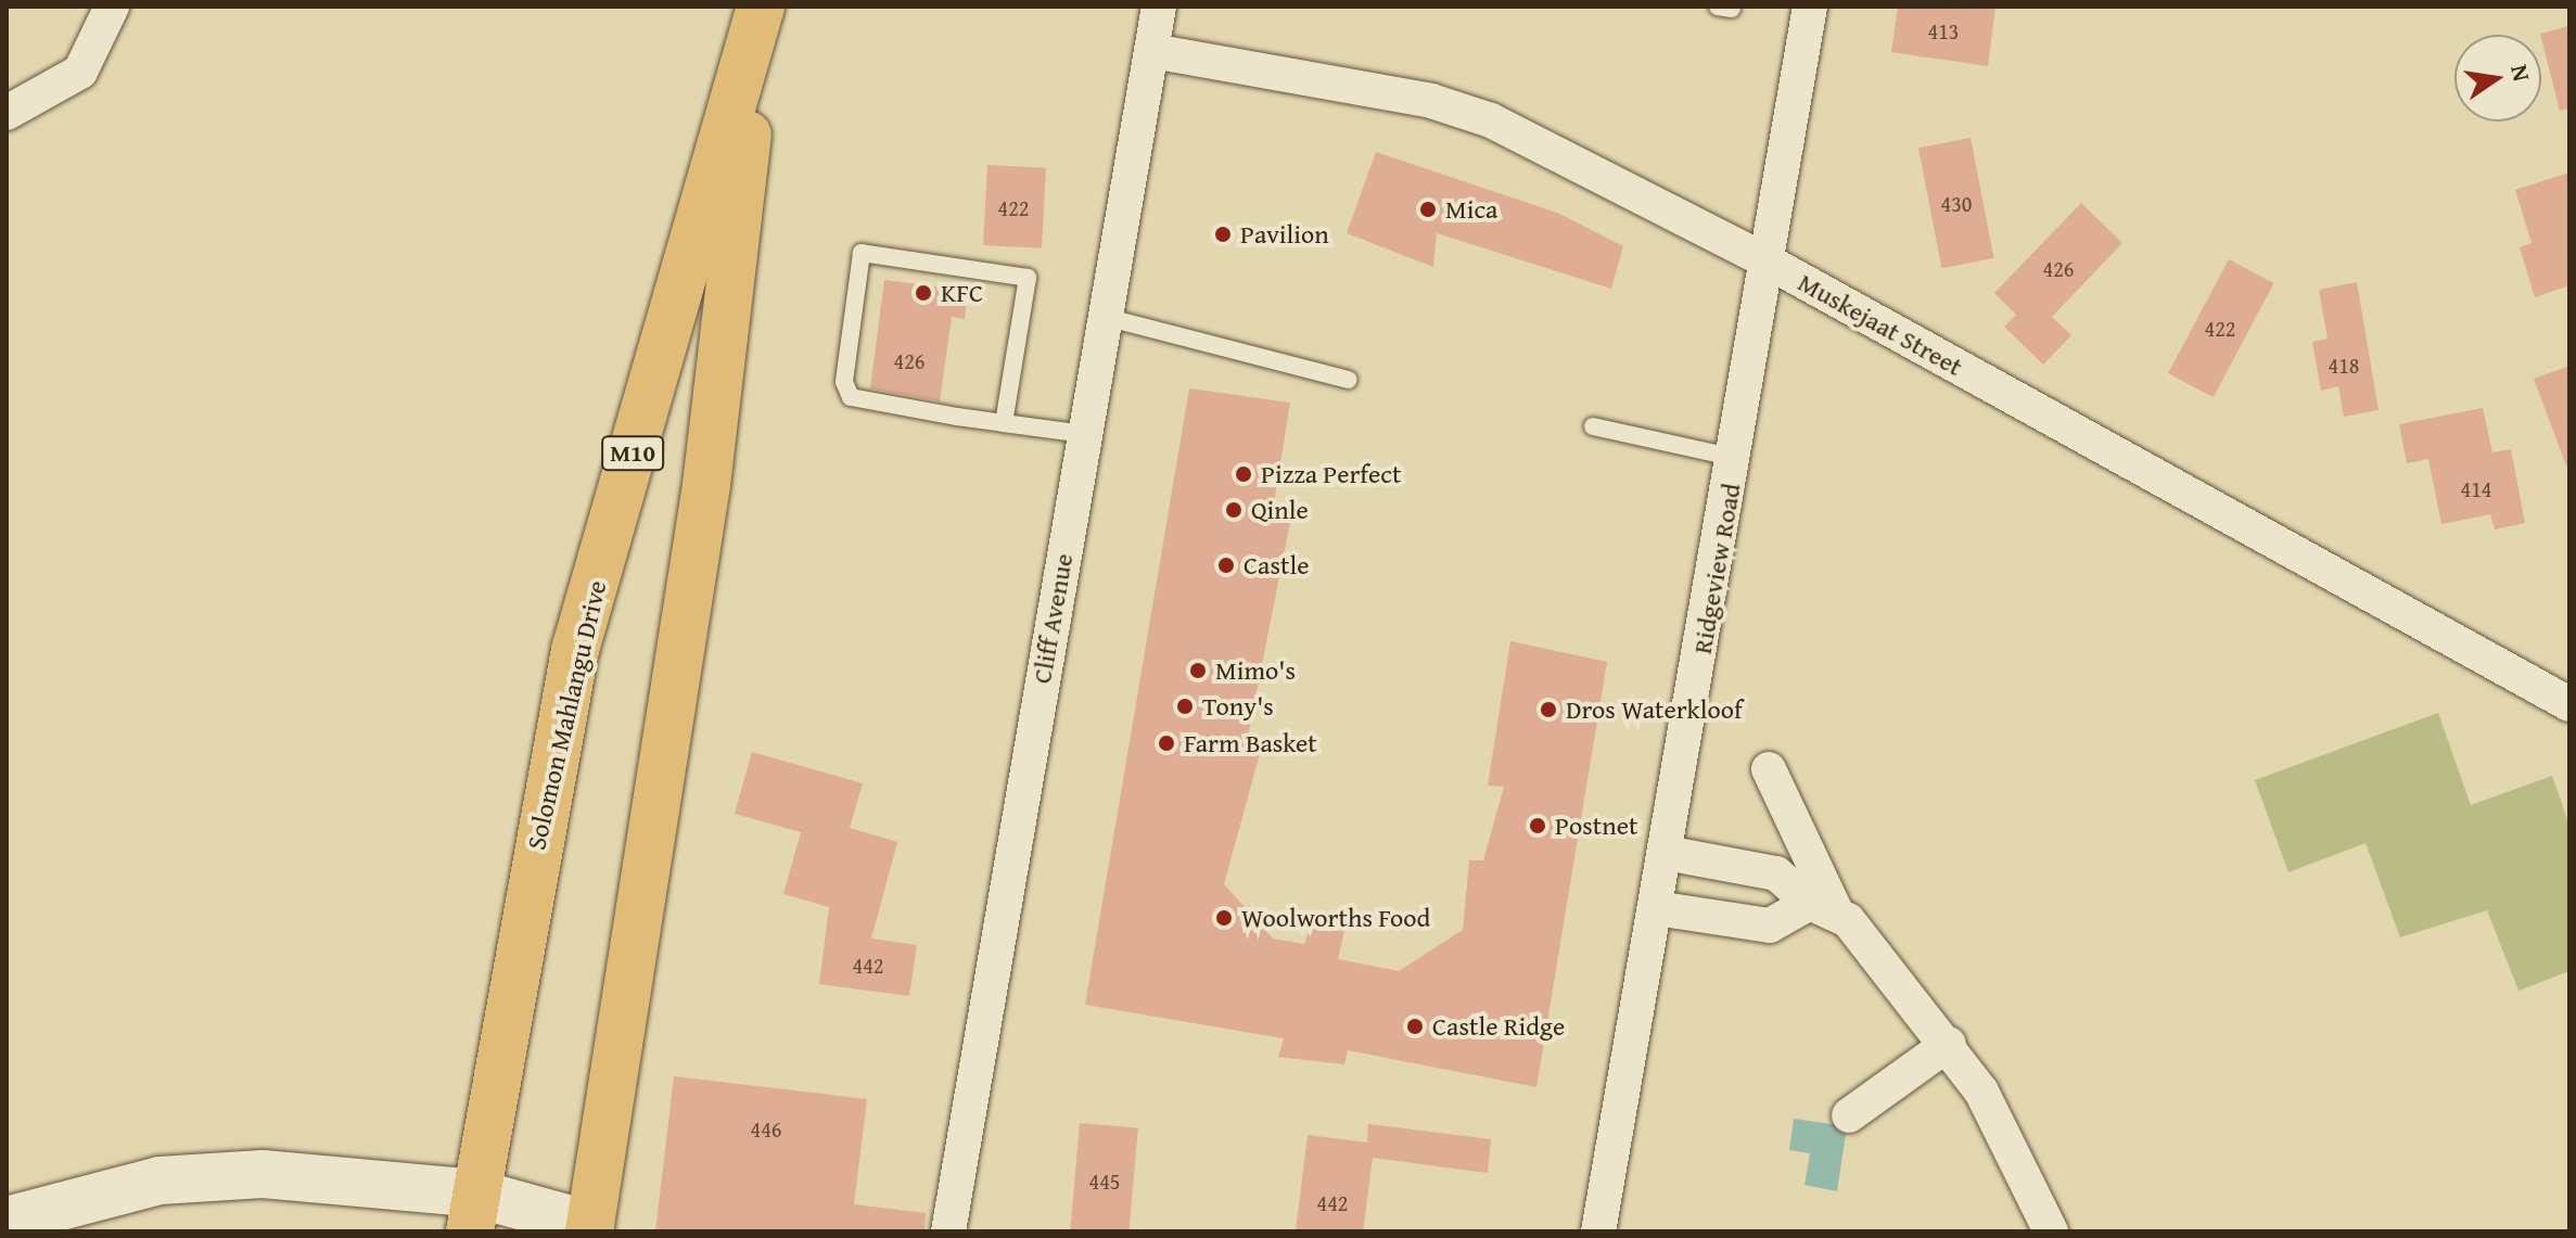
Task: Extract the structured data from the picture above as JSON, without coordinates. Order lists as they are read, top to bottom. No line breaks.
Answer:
{"streets":{"main road":["M10","Solomon Mahlangu Drive"],"street":["Muskejaat Street","Ridgeview Road","Cliff Avenue"]},"crossings":[["Muskejaat Street","Ridgeview Road"],["Muskejaat Street","Cliff Avenue"]],"places":["Mica","Pavilion","KFC","Pizza Perfect","Qinle","Castle","Mimo's","Tony's","Dros Waterkloof","Farm Basket","Postnet","Woolworths Food","Castle Ridge"],"house_numbers":["413","430","422","426","422","426","418","414","442","446","445","442"],"north":"right"}
